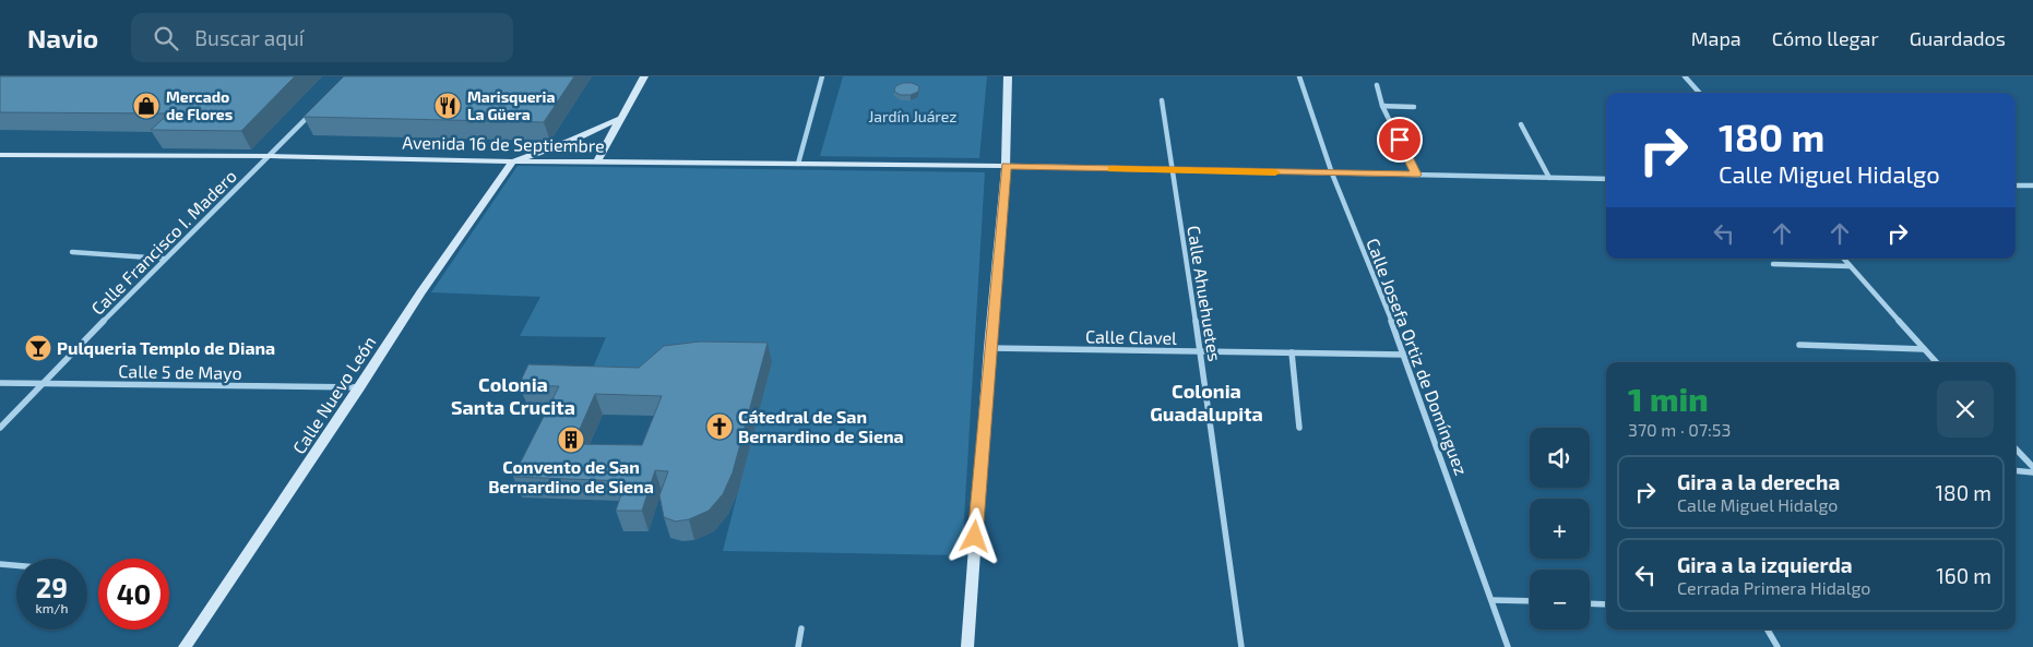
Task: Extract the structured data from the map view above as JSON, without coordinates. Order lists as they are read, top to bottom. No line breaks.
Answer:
{"streets":{"street":["Avenida 16 de Septiembre","Calle Francisco I. Madero","Calle Ahuehuetes","Calle Clavel","Calle Josefa Ortiz de Domínguez","Calle 5 de Mayo","Calle Nuevo León"]},"crossings":[["Avenida 16 de Septiembre","Calle Francisco I. Madero"],["Avenida 16 de Septiembre","Calle Nuevo León"],["Calle Francisco I. Madero","Calle 5 de Mayo"],["Calle Ahuehuetes","Calle Clavel"],["Calle Clavel","Calle Josefa Ortiz de Domínguez"],["Calle 5 de Mayo","Calle Nuevo León"]],"districts":["Colonia Santa Crucita","Colonia Guadalupita"],"parks":["Jardín Juárez"],"places":{"shop":["Mercado de Flores"],"restaurant":["Marisqueria La Güera"],"bar":["Pulqueria Templo de Diana"],"church":["Cátedral de San Bernardino de Siena"],"building":["Convento de San Bernardino de Siena"]},"page":{"header":"Navio","search":"Buscar aquí","nav":["Mapa","Cómo llegar","Guardados"],"turn":["180 m","Calle Miguel Hidalgo"],"heading":["1 min","370 m · 07:53"],"map_buttons":["+","−"],"list":[{"name":"Gira a la derecha","note":"Calle Miguel Hidalgo","value":"180 m"},{"name":"Gira a la izquierda","note":"Cerrada Primera Hidalgo","value":"160 m"}],"speed":"29 km/h","limit":"40"}}
